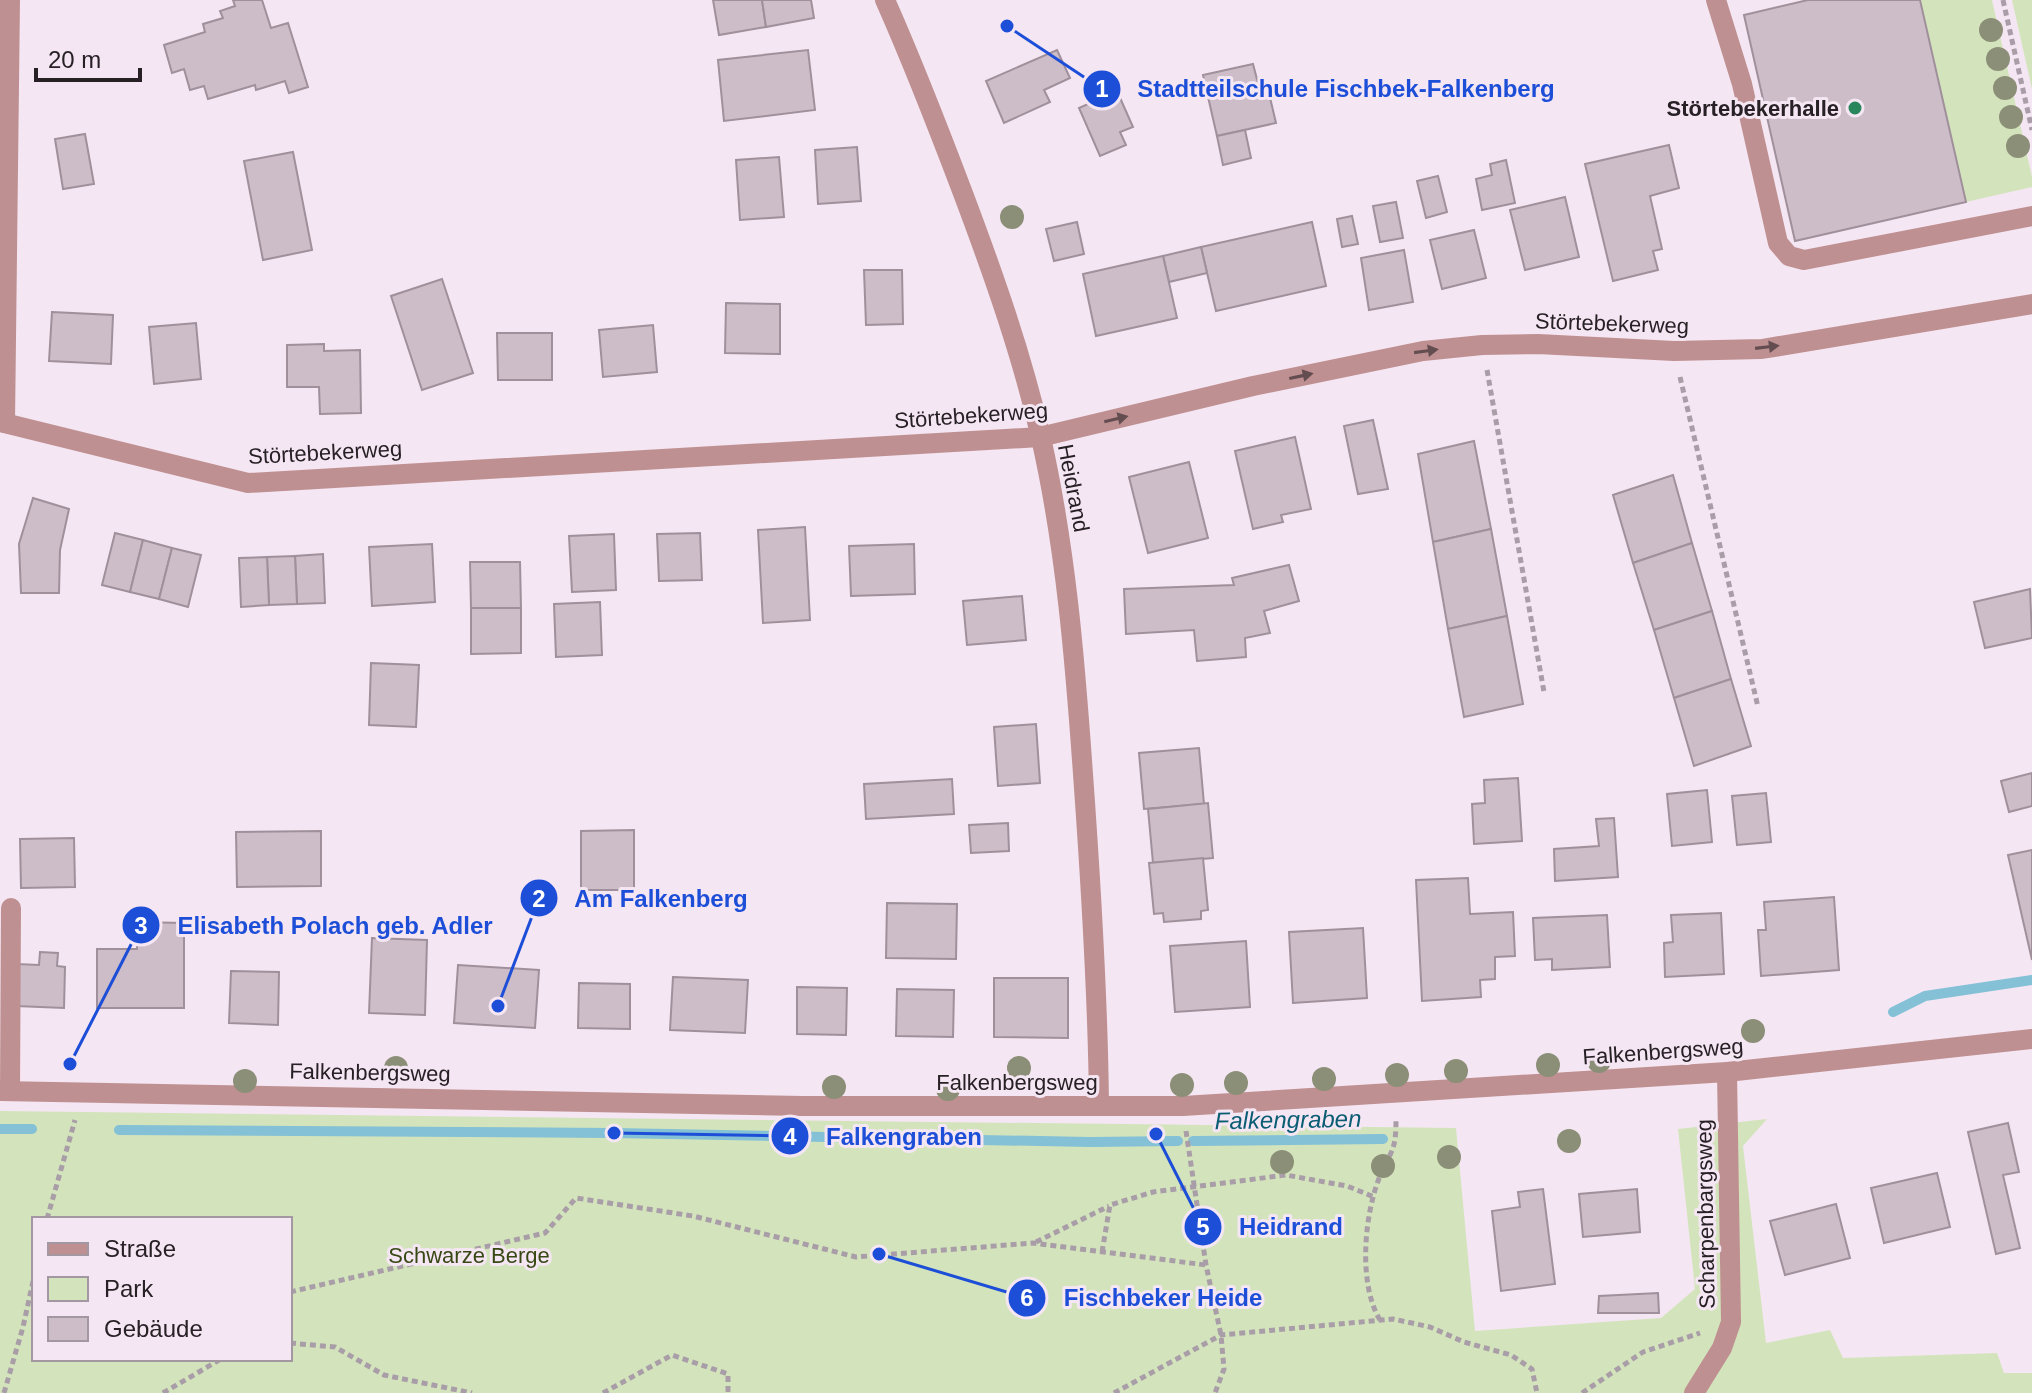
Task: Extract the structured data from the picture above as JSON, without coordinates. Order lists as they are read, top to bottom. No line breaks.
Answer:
{"streets":{"street":["Störtebekerweg","Heidrand","Falkenbergsweg","Scharpenbargsweg"]},"crossings":[["Störtebekerweg","Heidrand"],["Heidrand","Falkenbergsweg"],["Falkenbergsweg","Scharpenbargsweg"]],"water":["Falkengraben"],"parks":["Schwarze Berge"],"places":["Stadtteilschule Fischbek-Falkenberg","Störtebekerhalle","Am Falkenberg","Elisabeth Polach geb. Adler","Falkengraben","Heidrand","Fischbeker Heide"],"legend":["Straße","Park","Gebäude"],"scale_bar":"20 m"}
